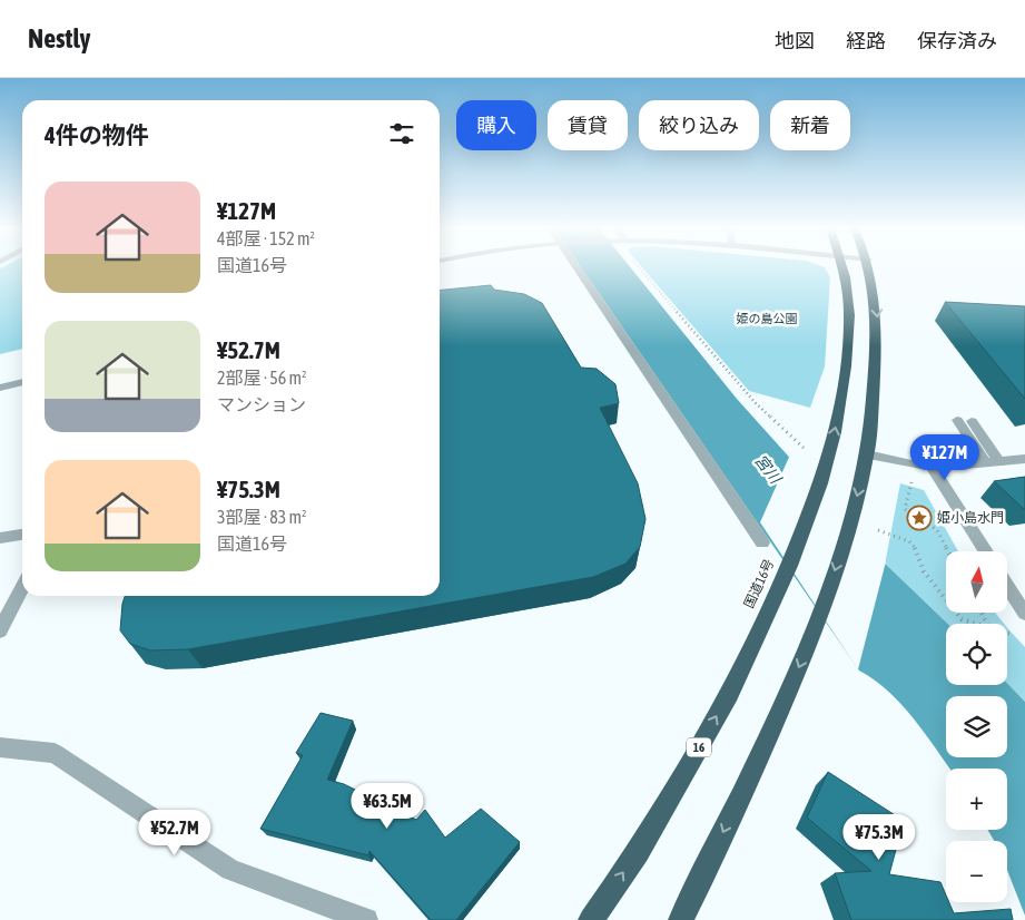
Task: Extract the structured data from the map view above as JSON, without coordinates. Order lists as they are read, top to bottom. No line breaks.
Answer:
{"streets":{"highway":["国道16号","16"]},"water":["宮川"],"parks":["姫の島公園"],"places":{"place":["姫小島水門"]},"north":"top","page":{"header":"Nestly","nav":["地図","経路","保存済み"],"chip":["購入","賃貸","絞り込み","新着"],"heading":"4件の物件","list":[{"name":"¥127M","note":"4部屋 · 152 m² · 国道16号"},{"name":"¥52.7M","note":"2部屋 · 56 m² · マンション"},{"name":"¥75.3M","note":"3部屋 · 83 m² · 国道16号"}],"price":["¥127M","¥63.5M","¥52.7M","¥75.3M"],"map_buttons":["+","−"]}}
